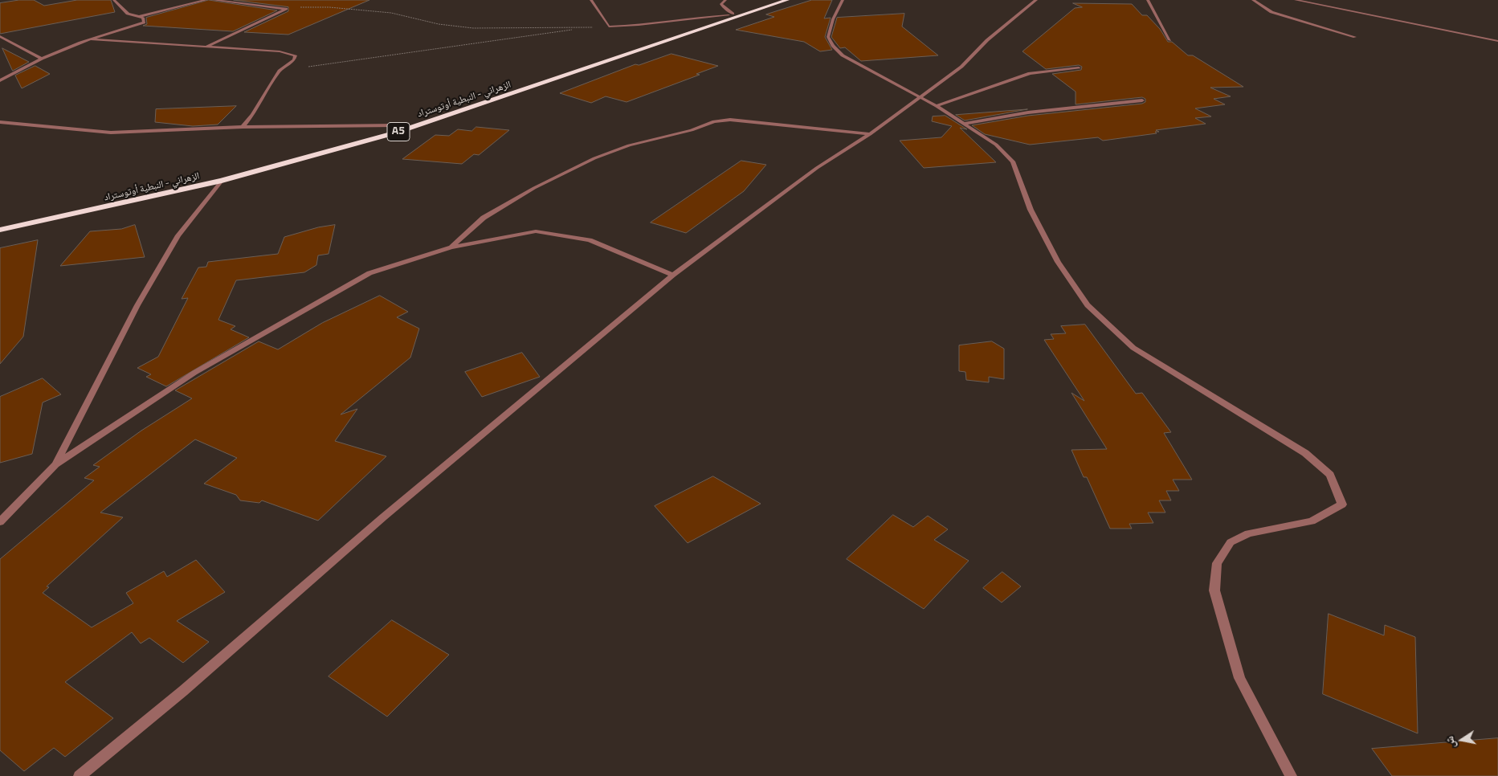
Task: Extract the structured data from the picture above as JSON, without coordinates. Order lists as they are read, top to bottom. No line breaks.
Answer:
{"streets":{"highway":["الزهراني - النبطية أوتوستراد","A5"]},"north":"left"}
